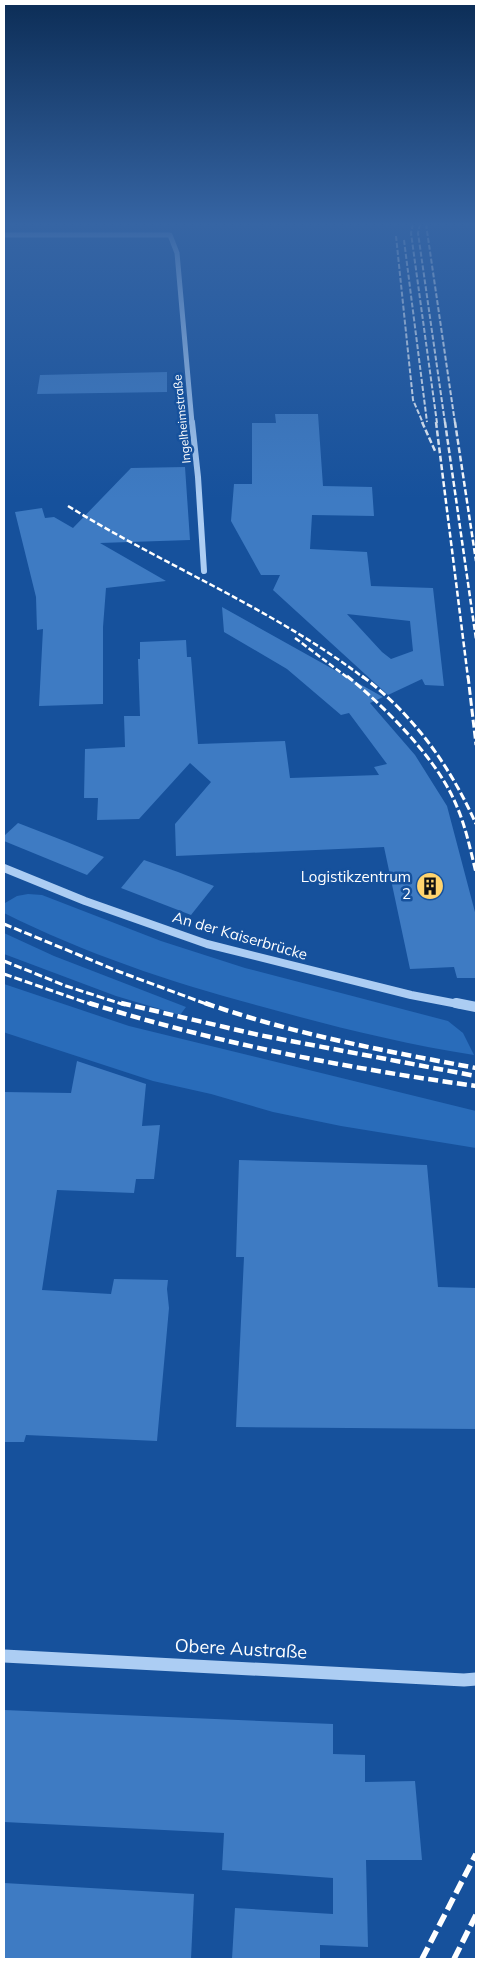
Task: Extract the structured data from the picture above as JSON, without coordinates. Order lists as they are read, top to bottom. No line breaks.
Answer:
{"streets":{"street":["Ingelheimstraße","An der Kaiserbrücke","Obere Austraße"]},"places":{"building":["Logistikzentrum 2"]}}
